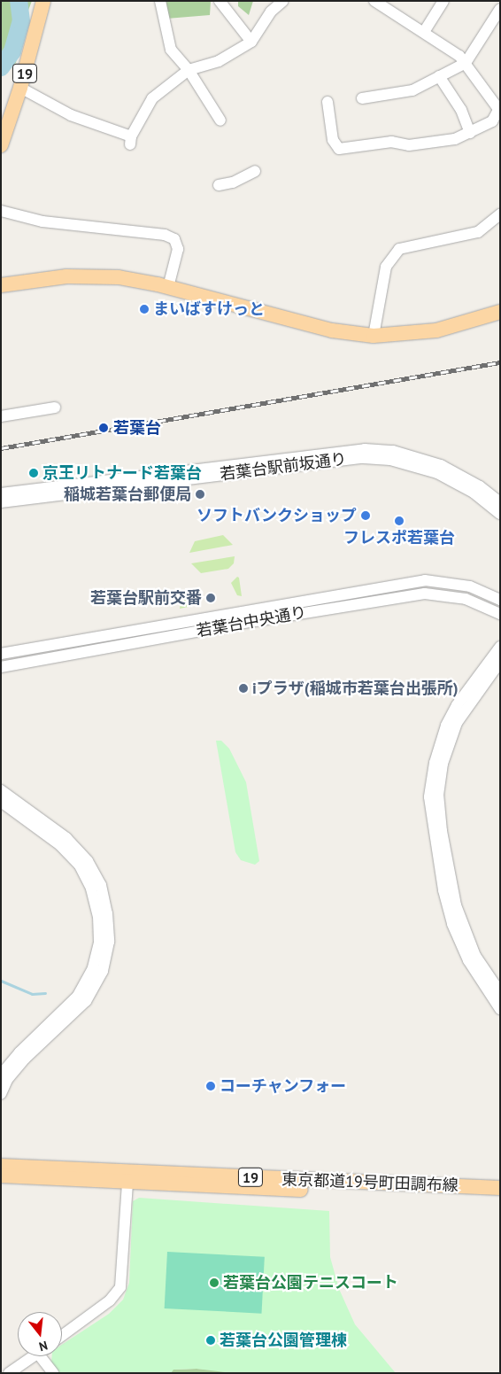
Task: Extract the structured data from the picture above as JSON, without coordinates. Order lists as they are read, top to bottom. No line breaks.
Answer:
{"streets":{"main road":["19","東京都道19号町田調布線"],"street":["若葉台駅前坂通り","若葉台中央通り"]},"places":["まいばすけっと","若葉台","京王リトナード若葉台","稲城若葉台郵便局","ソフトバンクショップ","フレスポ若葉台","若葉台駅前交番","iプラザ(稲城市若葉台出張所)","コーチャンフォー","若葉台公園テニスコート","若葉台公園管理棟"],"north":"bottom"}
